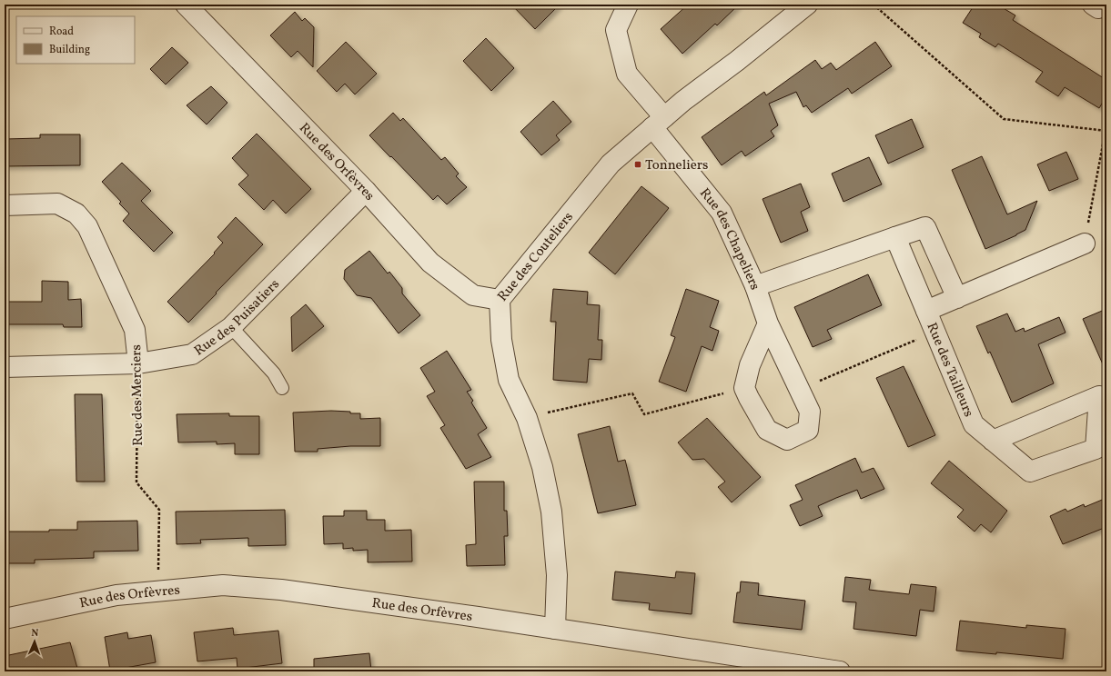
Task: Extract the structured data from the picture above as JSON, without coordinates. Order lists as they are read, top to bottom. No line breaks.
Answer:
{"streets":{"street":["Rue des Orfèvres","Rue des Chapeliers","Rue des Couteliers","Rue des Puisatiers","Rue des Tailleurs","Rue des Merciers"]},"crossings":[["Rue des Orfèvres","Rue des Couteliers"],["Rue des Orfèvres","Rue des Puisatiers"],["Rue des Orfèvres","Rue des Merciers"],["Rue des Chapeliers","Rue des Couteliers"],["Rue des Puisatiers","Rue des Merciers"]],"places":{"transit":["Tonneliers"]},"legend":["Road","Building"],"north":"top"}
